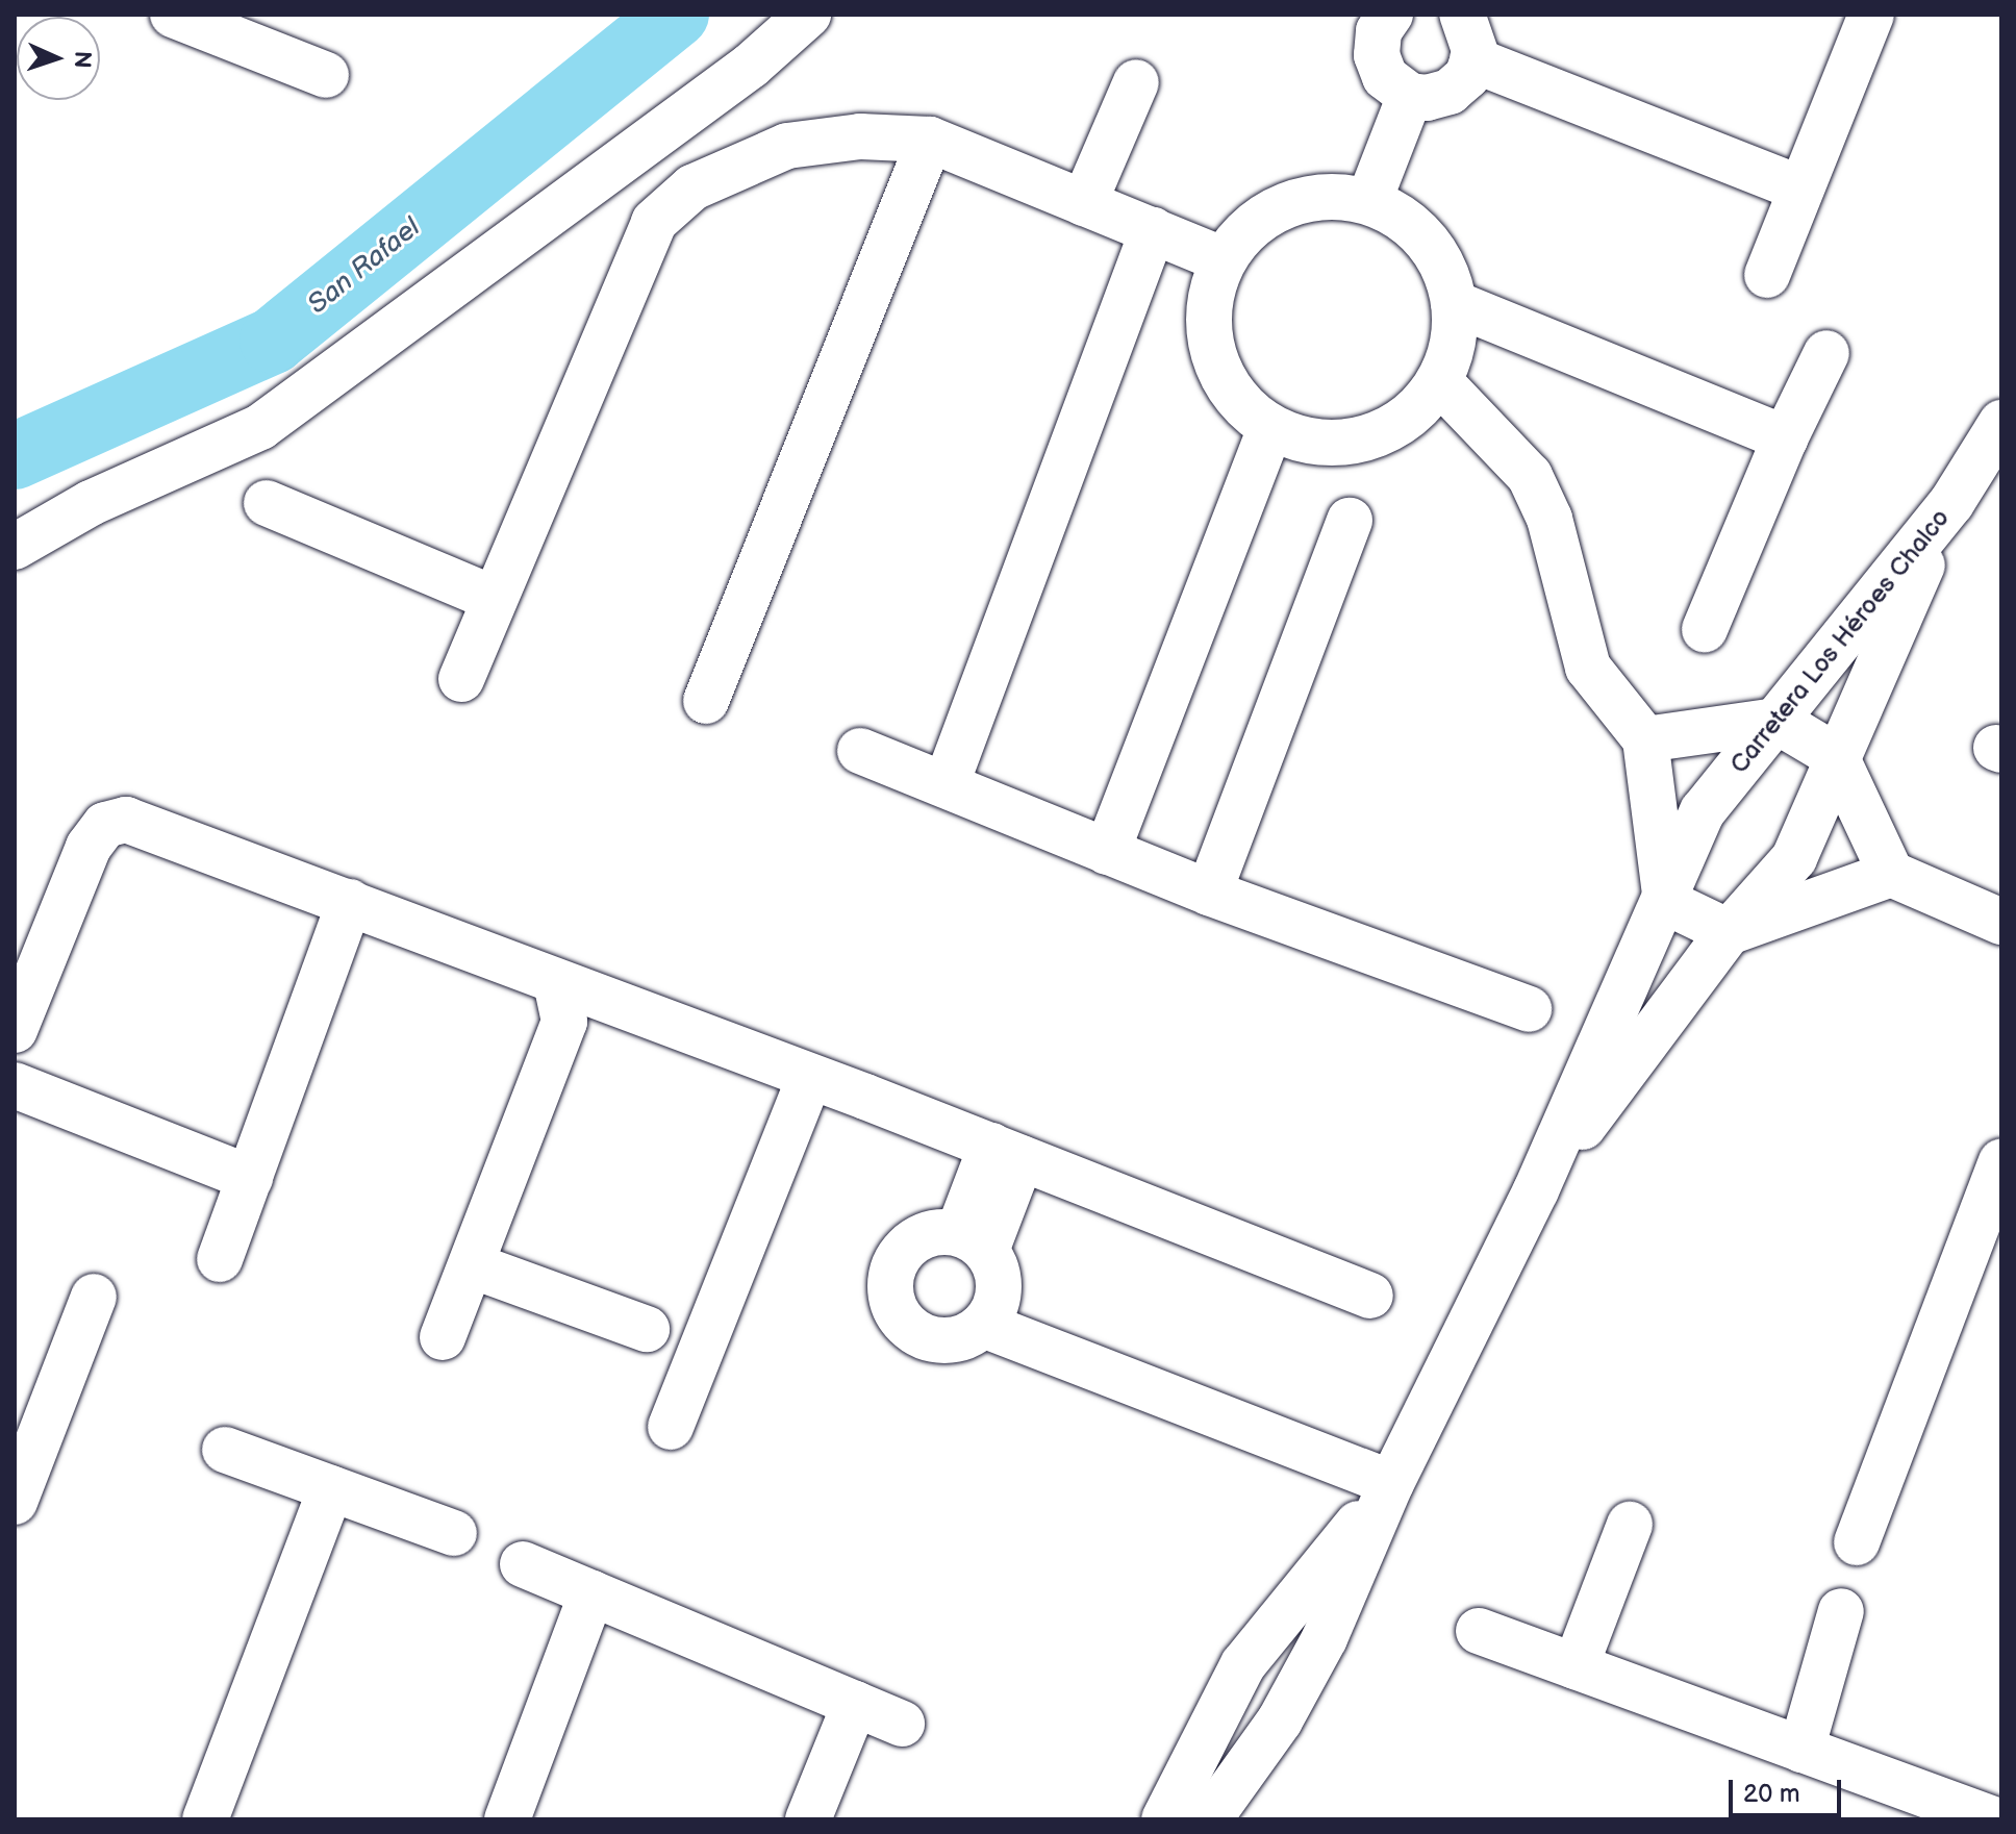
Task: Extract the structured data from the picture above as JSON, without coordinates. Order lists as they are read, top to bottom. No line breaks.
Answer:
{"streets":{"street":["Carretera Los Héroes Chalco"]},"water":["San Rafael"],"scale_bar":"20 m","north":"right"}
